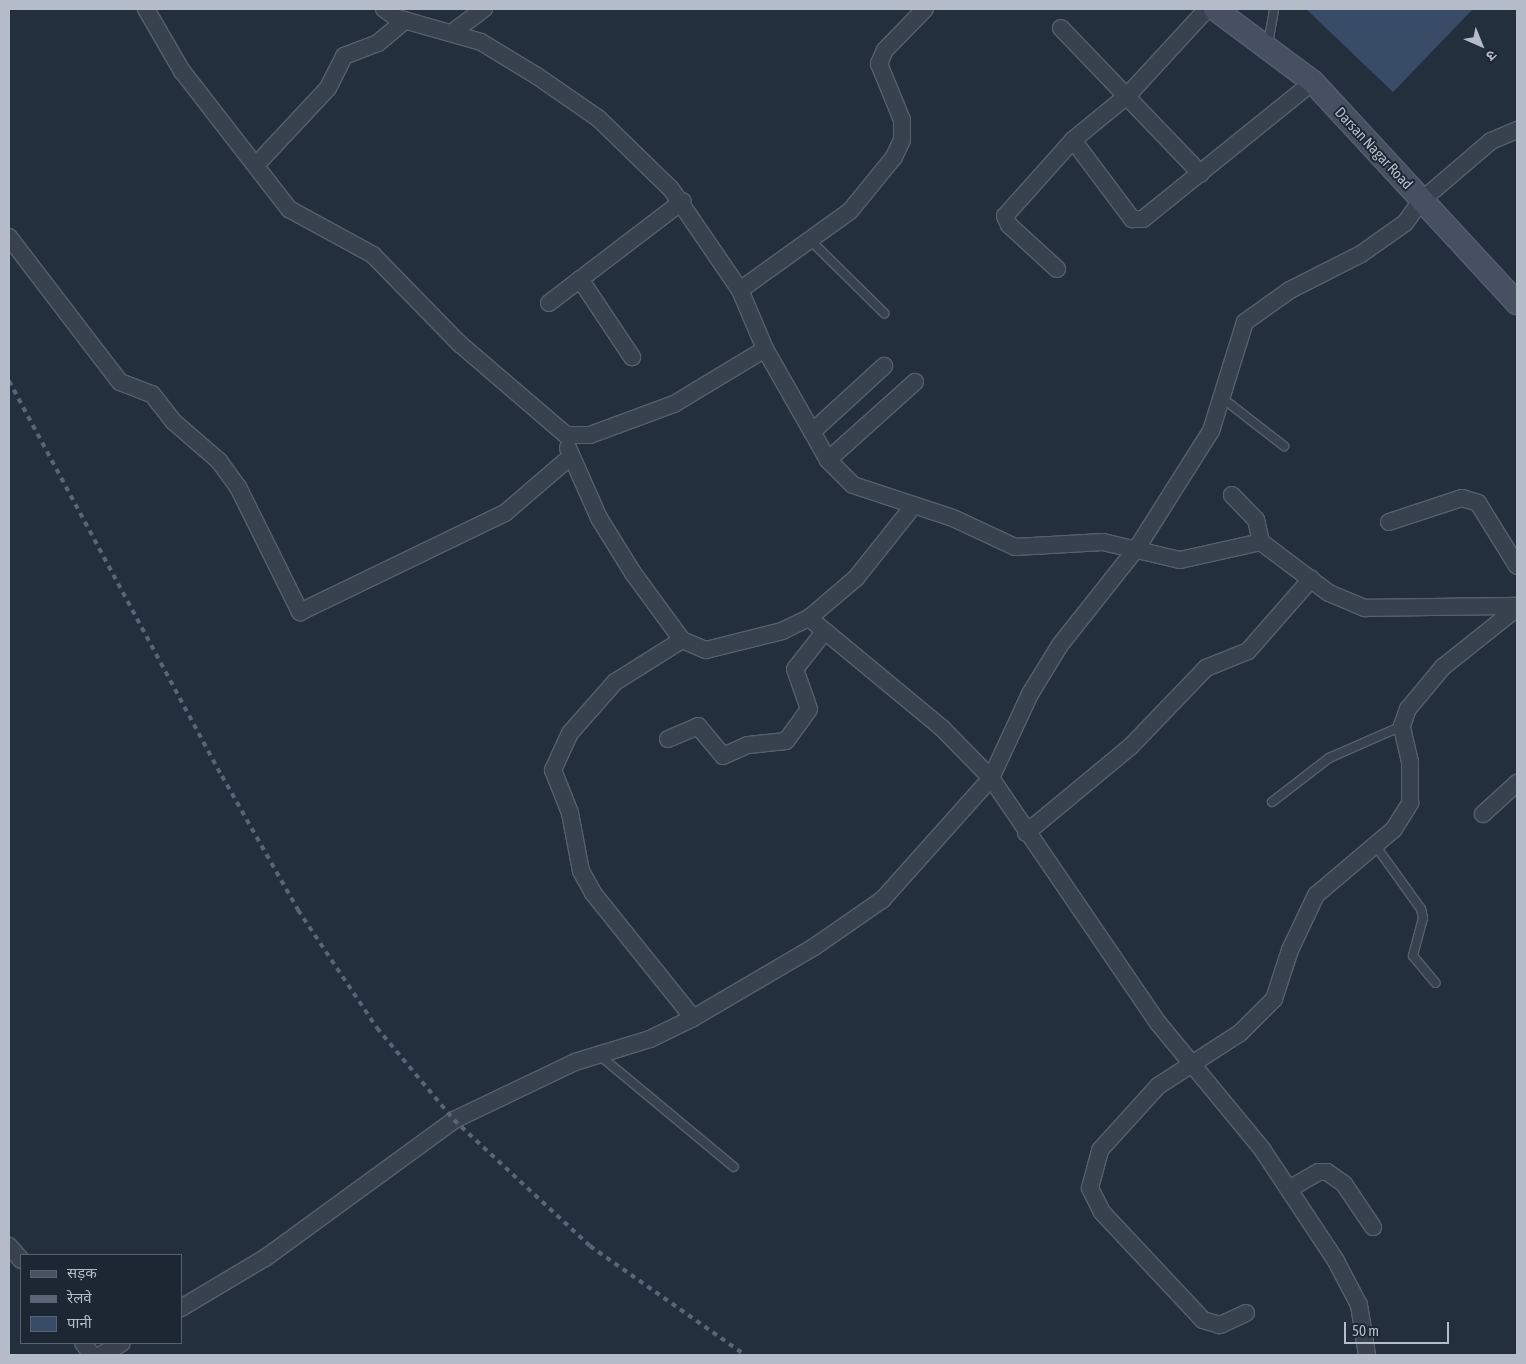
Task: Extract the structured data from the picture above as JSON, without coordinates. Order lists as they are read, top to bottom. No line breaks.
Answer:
{"streets":{"street":["Darsan Nagar Road"]},"legend":["सड़क","रेलवे","पानी"],"scale_bar":"50 m","north":"bottom right"}
